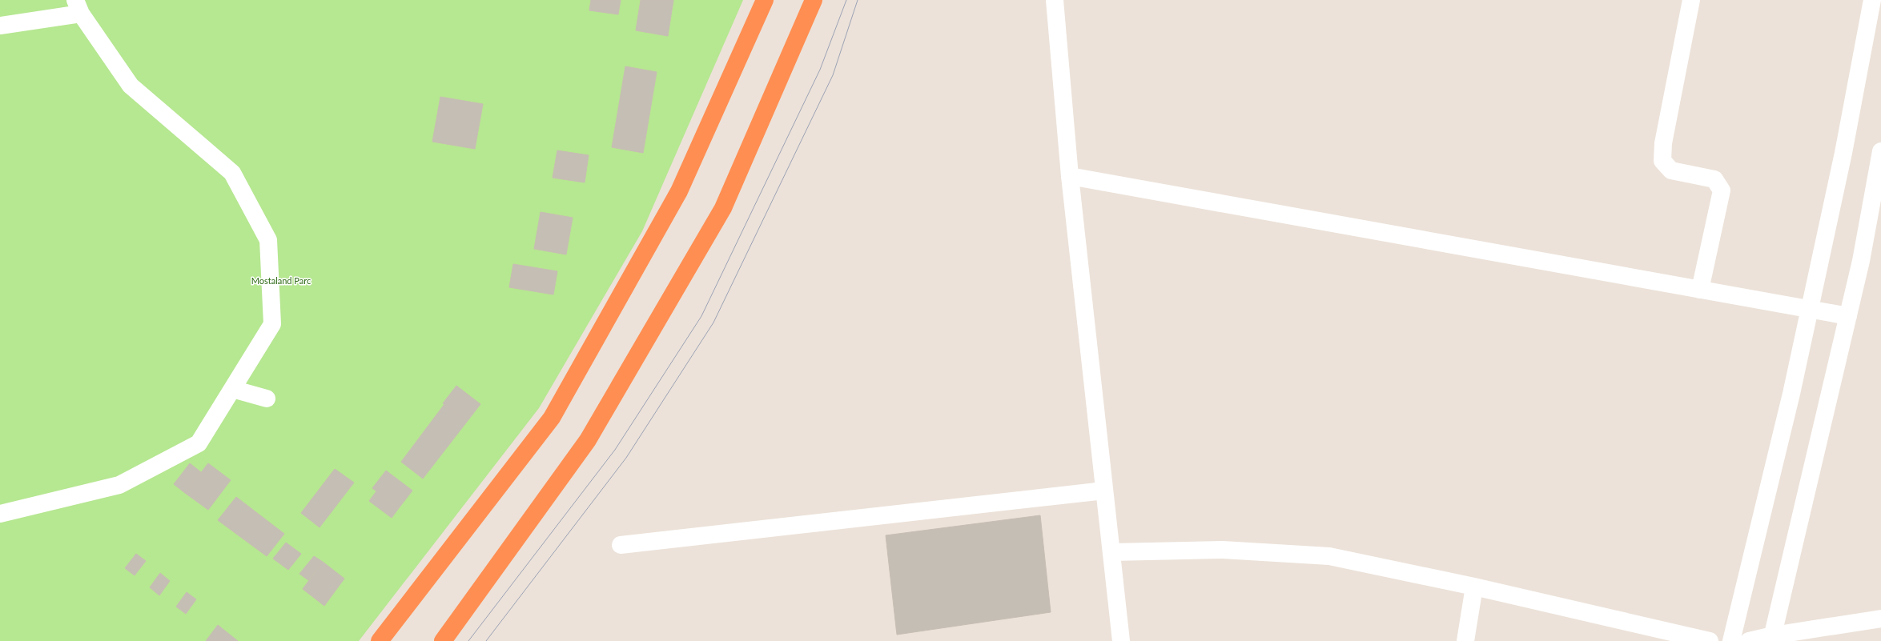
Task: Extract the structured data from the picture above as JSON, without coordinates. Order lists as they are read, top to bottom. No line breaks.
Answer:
{"parks":["Mostaland Parc"]}
